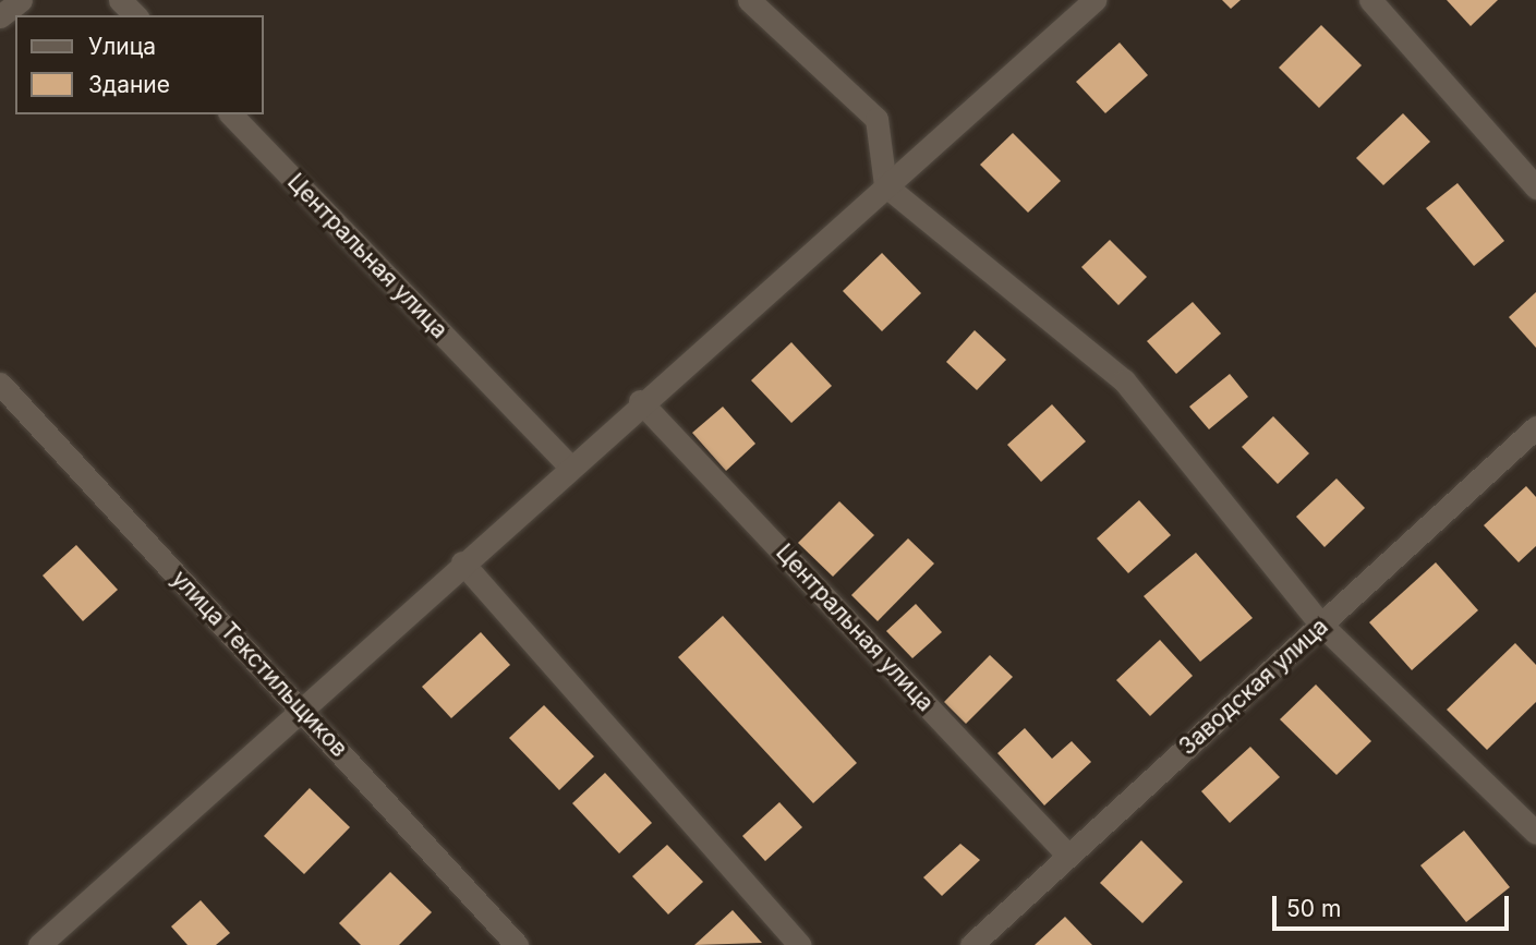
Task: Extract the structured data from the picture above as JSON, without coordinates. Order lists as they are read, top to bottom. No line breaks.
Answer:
{"streets":{"street":["Центральная улица","улица Текстильщиков","Заводская улица"]},"crossings":[["Центральная улица","Заводская улица"]],"legend":["Улица","Здание"],"scale_bar":"50 m"}
